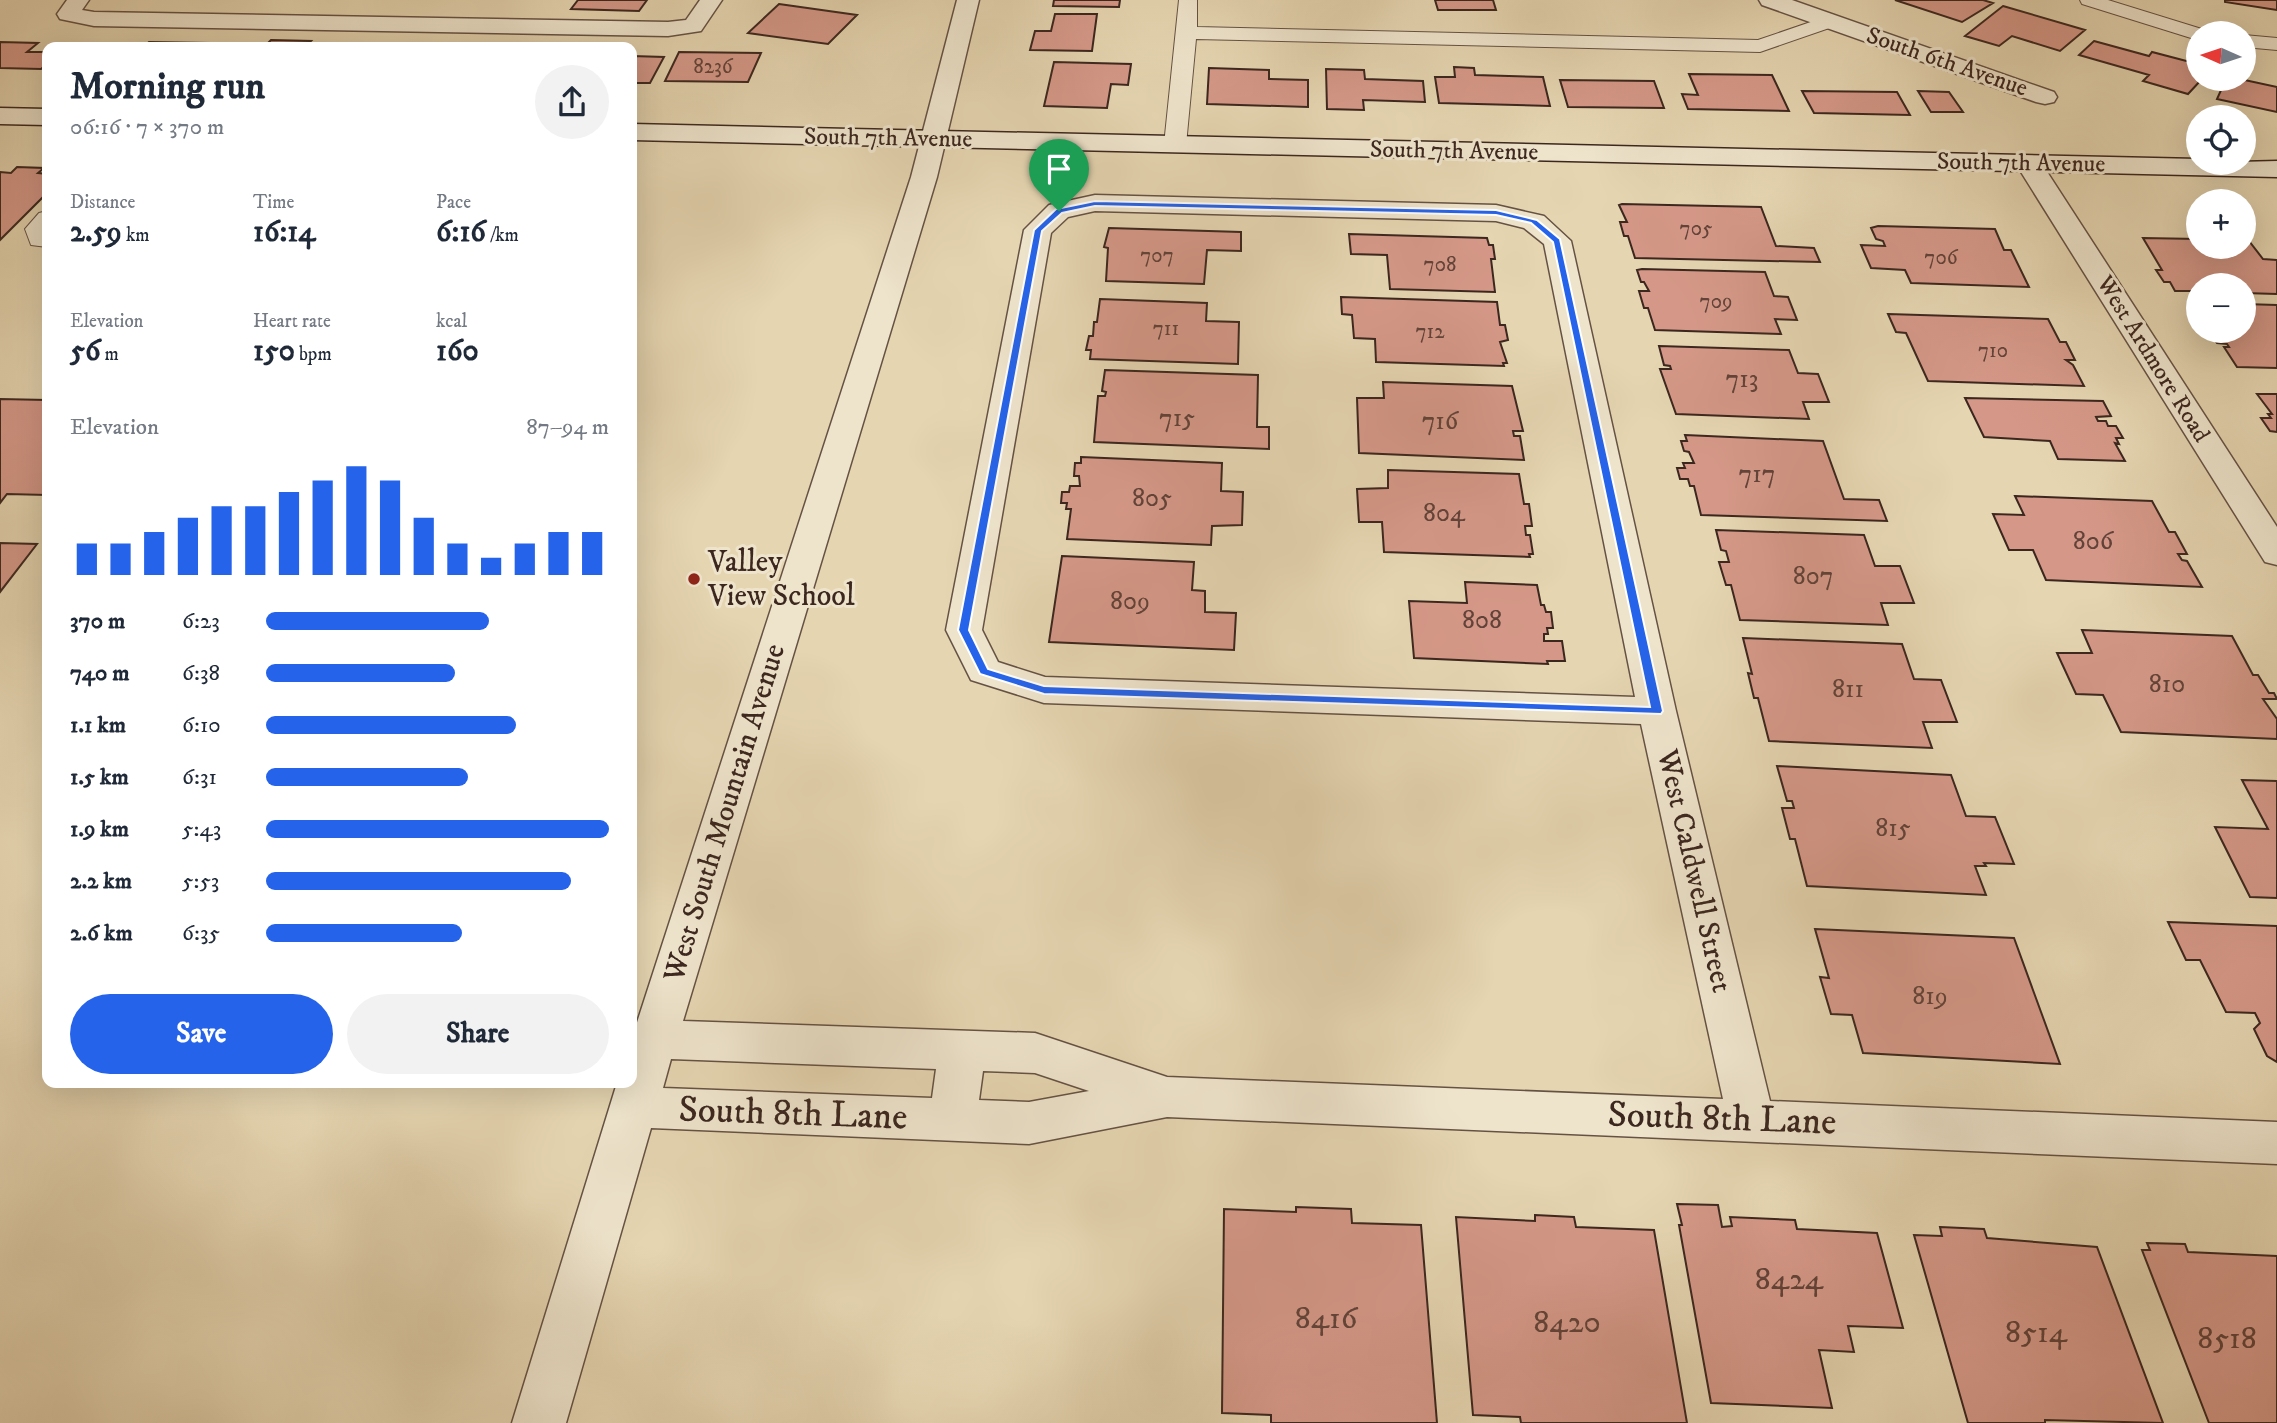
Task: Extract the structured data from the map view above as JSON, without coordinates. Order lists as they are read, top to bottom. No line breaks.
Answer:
{"streets":{"street":["South 6th Avenue","South 7th Avenue","West Ardmore Road","West South Mountain Avenue","West Caldwell Street","South 8th Lane"]},"crossings":[["South 7th Avenue","West Ardmore Road"],["South 7th Avenue","West South Mountain Avenue"],["West South Mountain Avenue","South 8th Lane"],["West Caldwell Street","South 8th Lane"]],"places":["Valley View School"],"house_numbers":["8236","705","707","706","708","709","711","712","710","713","715","716","717","805","804","806","807","809","808","810","811","815","819","8424","8416","8420","8514","8518"],"north":"left","page":{"map_buttons":["+","−"],"heading":["Morning run","06:16 · 7 × 370 m"],"stats":[["Distance","2.59 km"],["Time","16:14"],["Pace","6:16 /km"],["Elevation","56 m"],["Heart rate","150 bpm"],["kcal","160"]],"chart":["Elevation","87–94 m"],"list":[{"name":"370 m","note":"6:23"},{"name":"740 m","note":"6:38"},{"name":"1.1 km","note":"6:10"},{"name":"1.5 km","note":"6:31"},{"name":"1.9 km","note":"5:43"},{"name":"2.2 km","note":"5:53"},{"name":"2.6 km","note":"6:35"}],"buttons":["Save","Share"]}}
